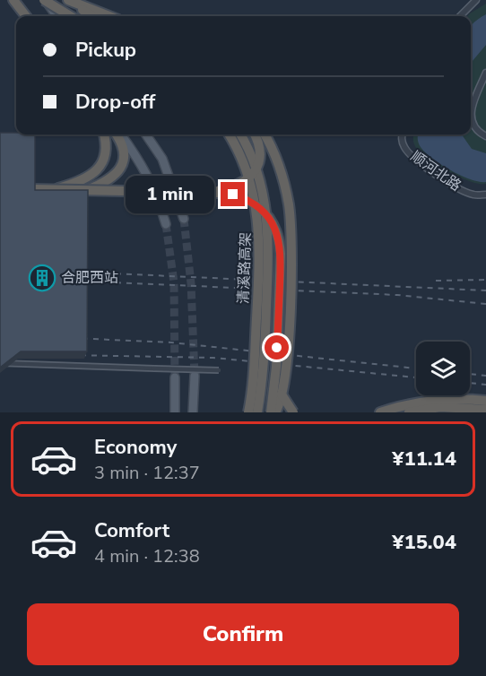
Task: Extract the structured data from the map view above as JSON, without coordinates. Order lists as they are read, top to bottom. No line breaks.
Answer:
{"streets":{"highway":["清溪路高架"],"street":["顺河北路"]},"places":{"building":["合肥西站"]},"page":{"banner":["Pickup","Drop-off"],"bubble":"1 min","list":[{"name":"Economy","note":"3 min · 12:37","value":"¥11.14"},{"name":"Comfort","note":"4 min · 12:38","value":"¥15.04"}],"buttons":"Confirm"}}
